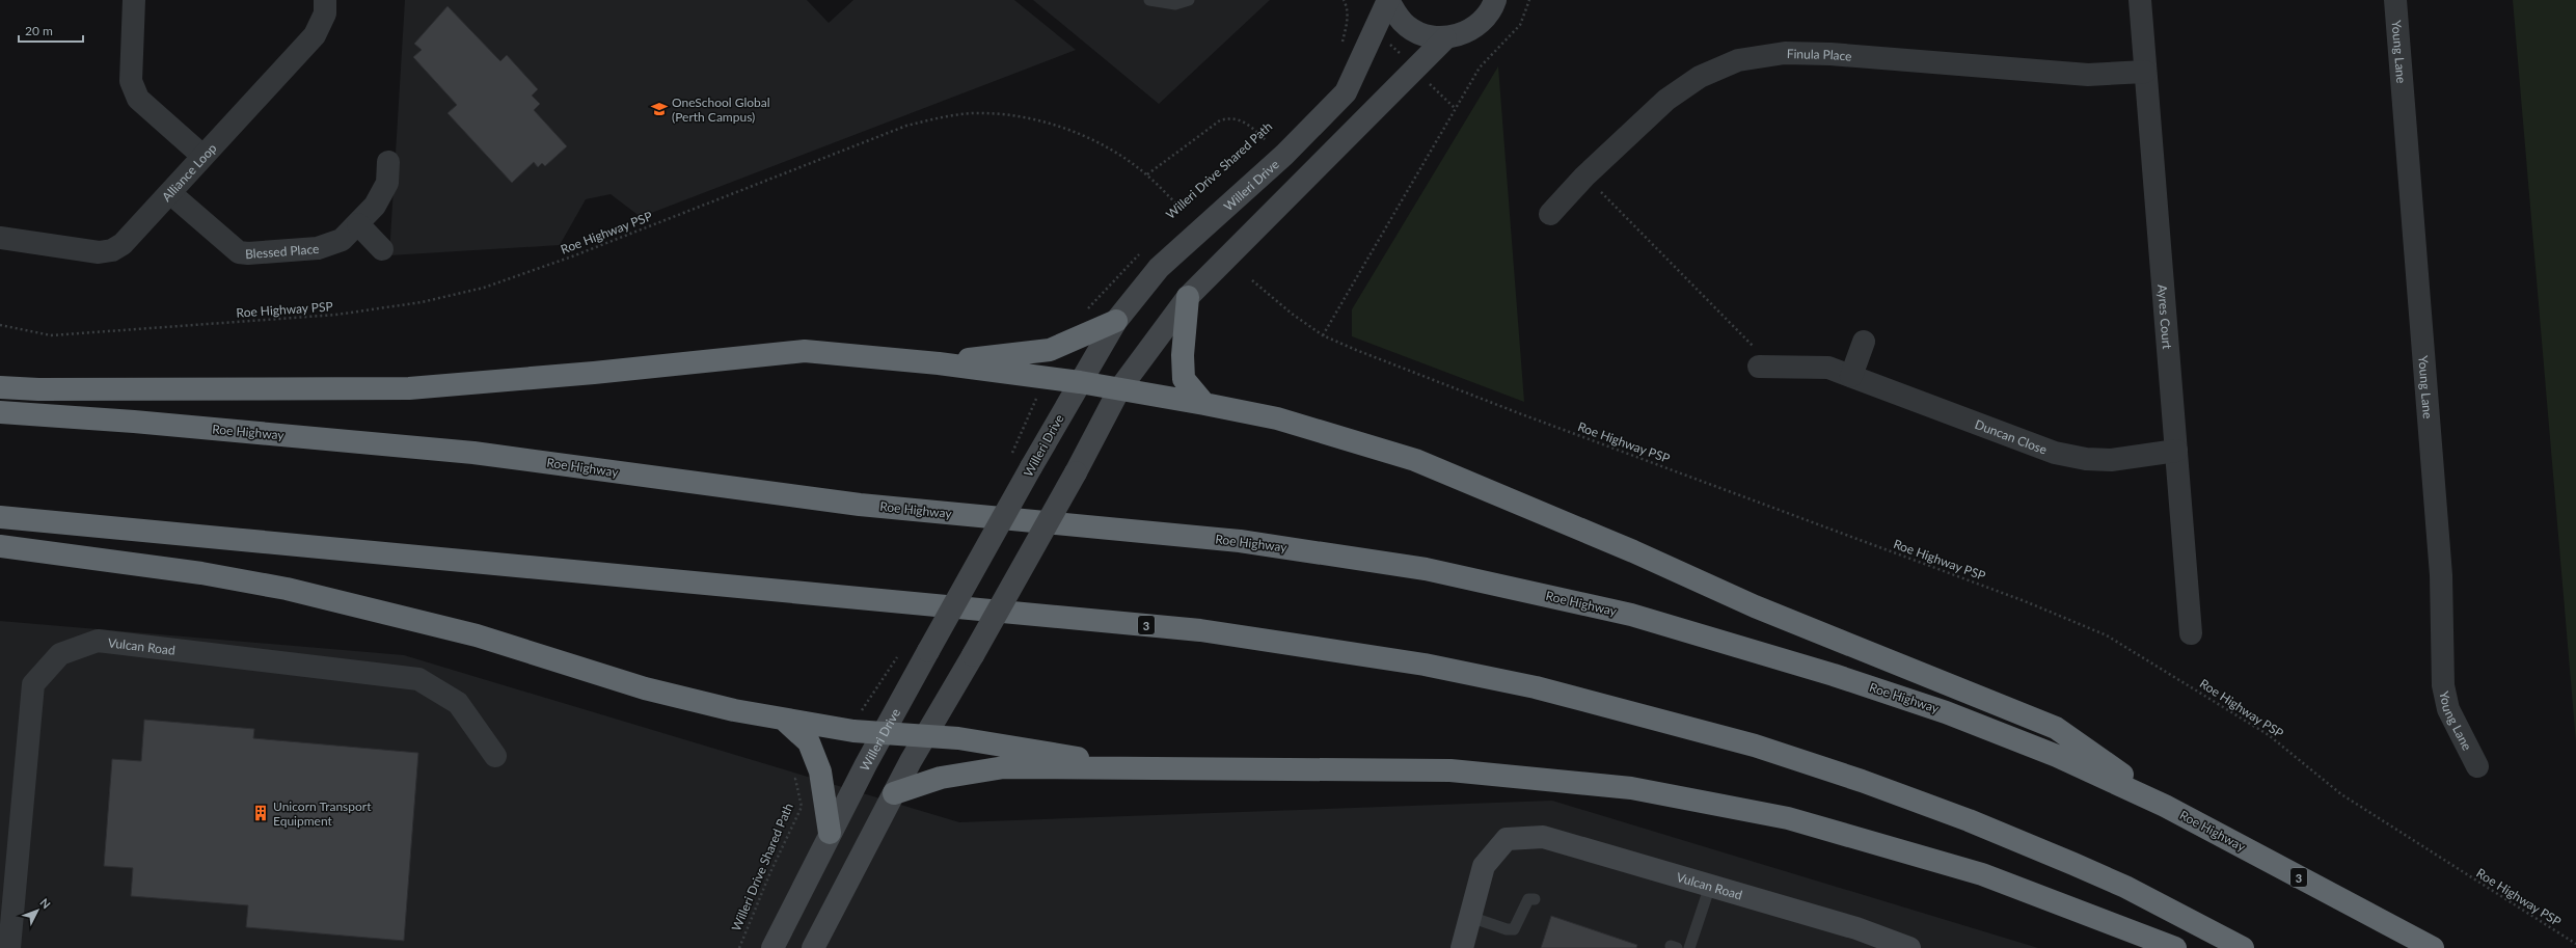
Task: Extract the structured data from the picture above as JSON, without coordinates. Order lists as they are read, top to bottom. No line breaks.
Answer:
{"streets":{"highway":["Roe Highway","3"],"main road":["Willeri Drive","Vulcan Road"],"street":["Young Lane","Finula Place","Alliance Loop","Blessed Place","Ayres Court","Duncan Close"],"path":["Willeri Drive Shared Path","Roe Highway PSP"]},"crossings":[["Finula Place","Ayres Court"],["Alliance Loop","Blessed Place"],["Ayres Court","Duncan Close"]],"places":{"school or university":["OneSchool Global (Perth Campus)"],"building":["Unicorn Transport Equipment"]},"scale_bar":"20 m","north":"top right"}
